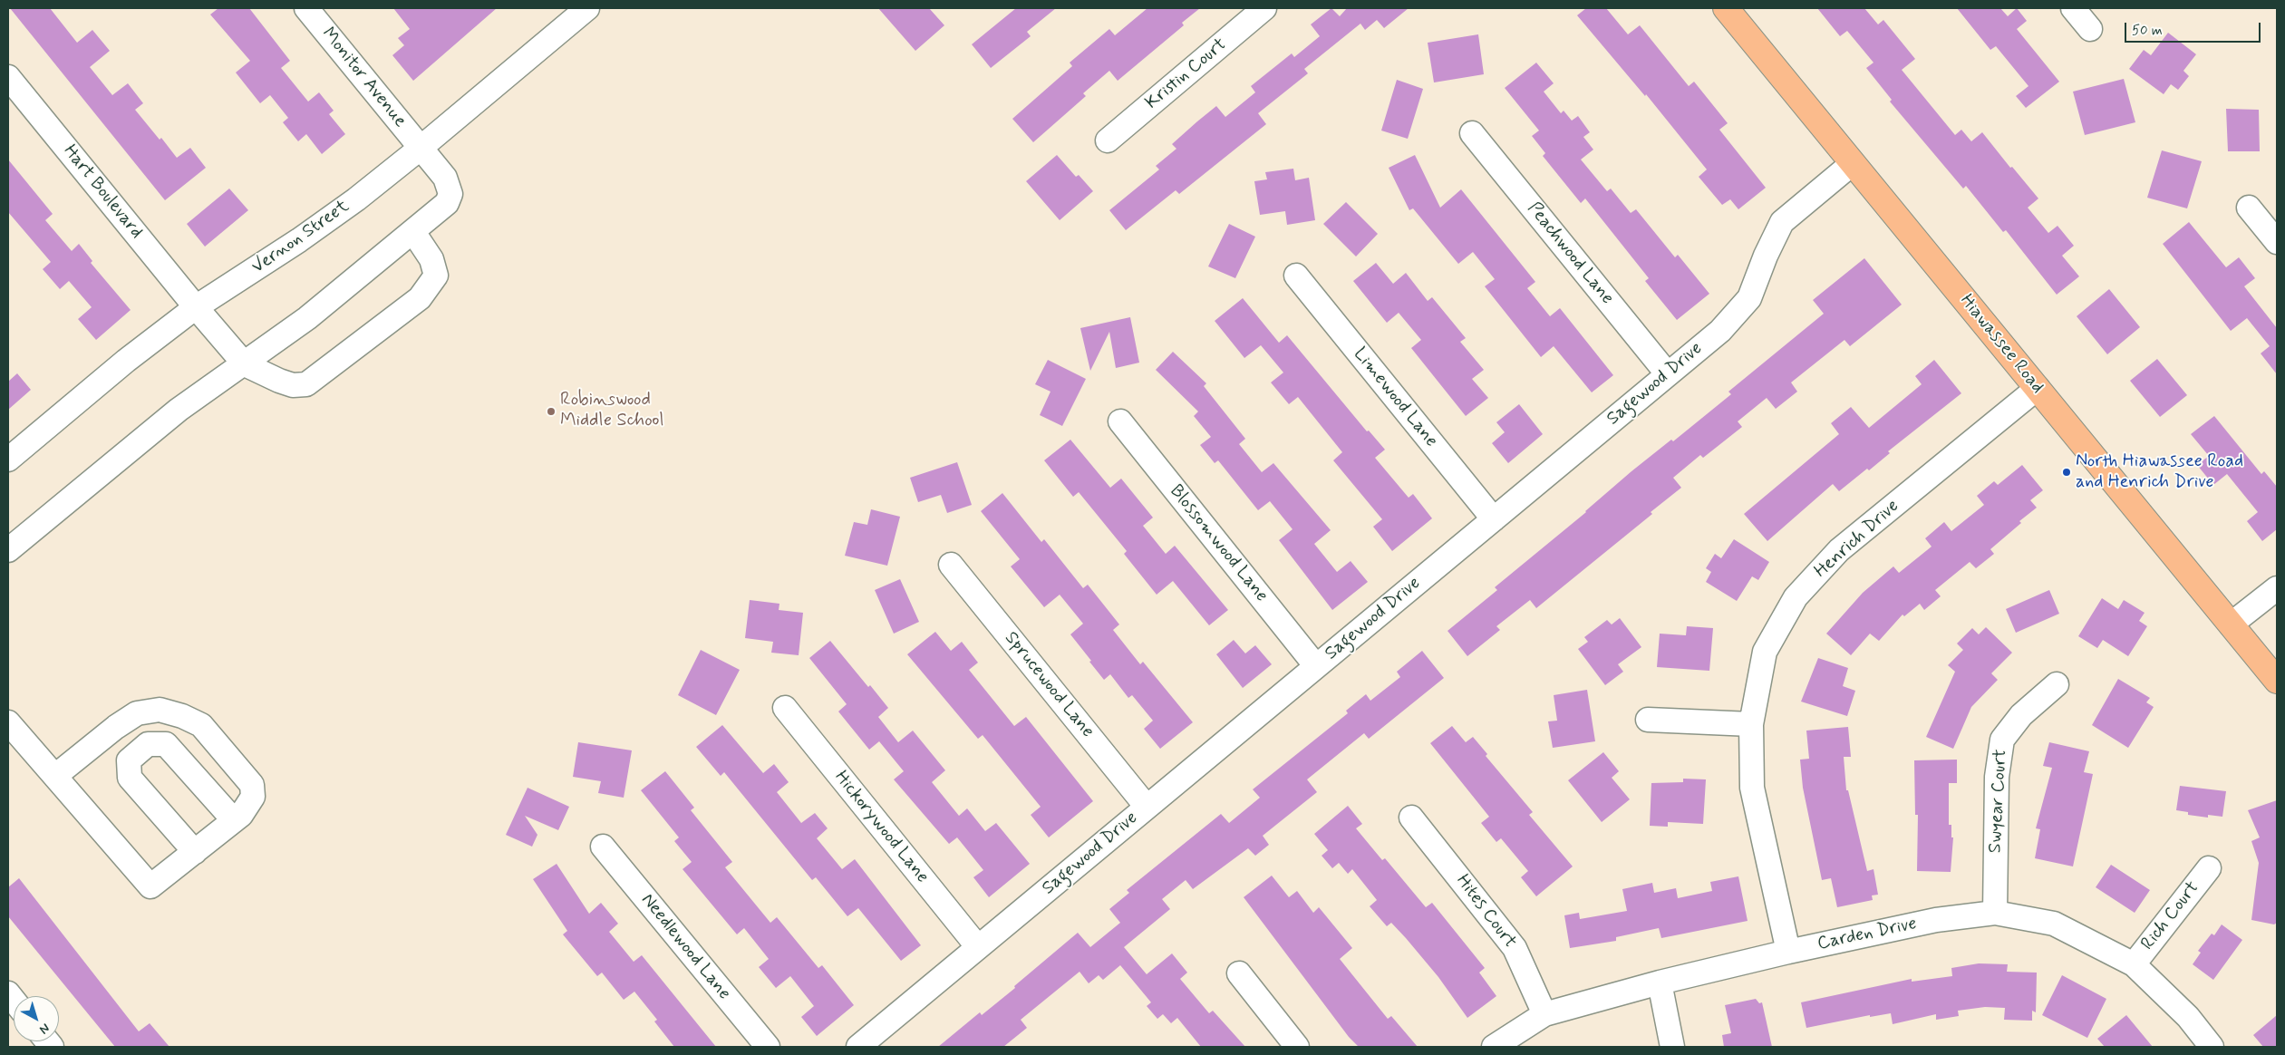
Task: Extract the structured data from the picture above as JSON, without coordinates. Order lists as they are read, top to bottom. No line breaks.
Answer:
{"streets":{"main road":["Hiawassee Road"],"street":["Kristin Court","Monitor Avenue","Hart Boulevard","Vernon Street","Peachwood Lane","Sagewood Drive","Limewood Lane","Henrich Drive","Blossomwood Lane","Sprucewood Lane","Swyear Court","Hickorywood Lane","Hites Court","Rich Court","Carden Drive","Needlewood Lane"]},"crossings":[["Monitor Avenue","Hart Boulevard"],["Monitor Avenue","Vernon Street"],["Hart Boulevard","Vernon Street"],["Peachwood Lane","Sagewood Drive"],["Hiawassee Road","Sagewood Drive"],["Hiawassee Road","Henrich Drive"],["Sagewood Drive","Limewood Lane"],["Sagewood Drive","Blossomwood Lane"],["Sagewood Drive","Sprucewood Lane"],["Sagewood Drive","Hickorywood Lane"],["Henrich Drive","Carden Drive"],["Swyear Court","Carden Drive"],["Hites Court","Carden Drive"],["Rich Court","Carden Drive"]],"places":["Robinswood Middle School","North Hiawassee Road and Henrich Drive"],"scale_bar":"50 m","north":"bottom right"}
